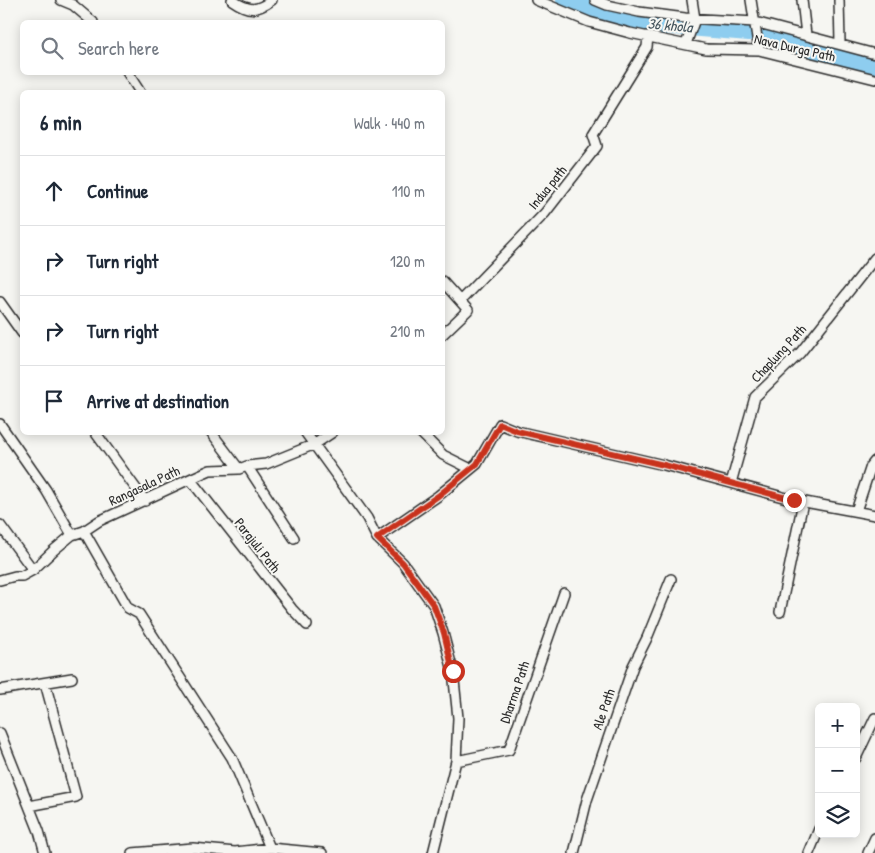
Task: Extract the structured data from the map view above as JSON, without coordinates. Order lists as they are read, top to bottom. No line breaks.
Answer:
{"streets":{"street":["Nava Durga Path","Indua path","Chaplung Path","Rangasala Path","Parajuli Path","Dharma Path","Ale Path"]},"crossings":[["Nava Durga Path","Indua path"],["Rangasala Path","Parajuli Path"]],"water":["36 khola"],"page":{"search":"Search here","heading":["6 min","Walk · 440 m"],"list":[["Continue","110 m"],["Turn right","120 m"],["Turn right","210 m"],"Arrive at destination"],"map_buttons":["+","−"]}}
